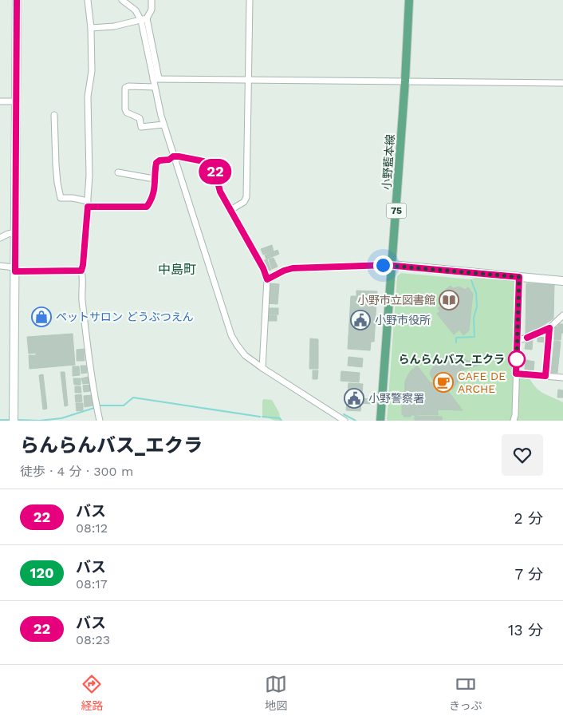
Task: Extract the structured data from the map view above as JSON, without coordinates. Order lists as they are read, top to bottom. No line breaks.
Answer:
{"streets":{"main road":["小野藍本線","75"]},"districts":["中島町"],"places":{"library":["小野市立図書館"],"shop":["ペットサロン どうぶつえん"],"public building":["小野市役所","小野警察署"],"other":["らんらんバス_エクラ"],"cafe":["CAFE DE ARCHE"]},"lines":["bus line 22"],"page":{"on_map":"22","heading":["らんらんバス_エクラ","徒歩 · 4 分 · 300 m"],"list":[{"mark":"22","name":"バス","note":"08:12","value":"2 分"},{"mark":"120","name":"バス","note":"08:17","value":"7 分"},{"mark":"22","name":"バス","note":"08:23","value":"13 分"}],"tabs":["経路","地図","きっぷ"]}}
